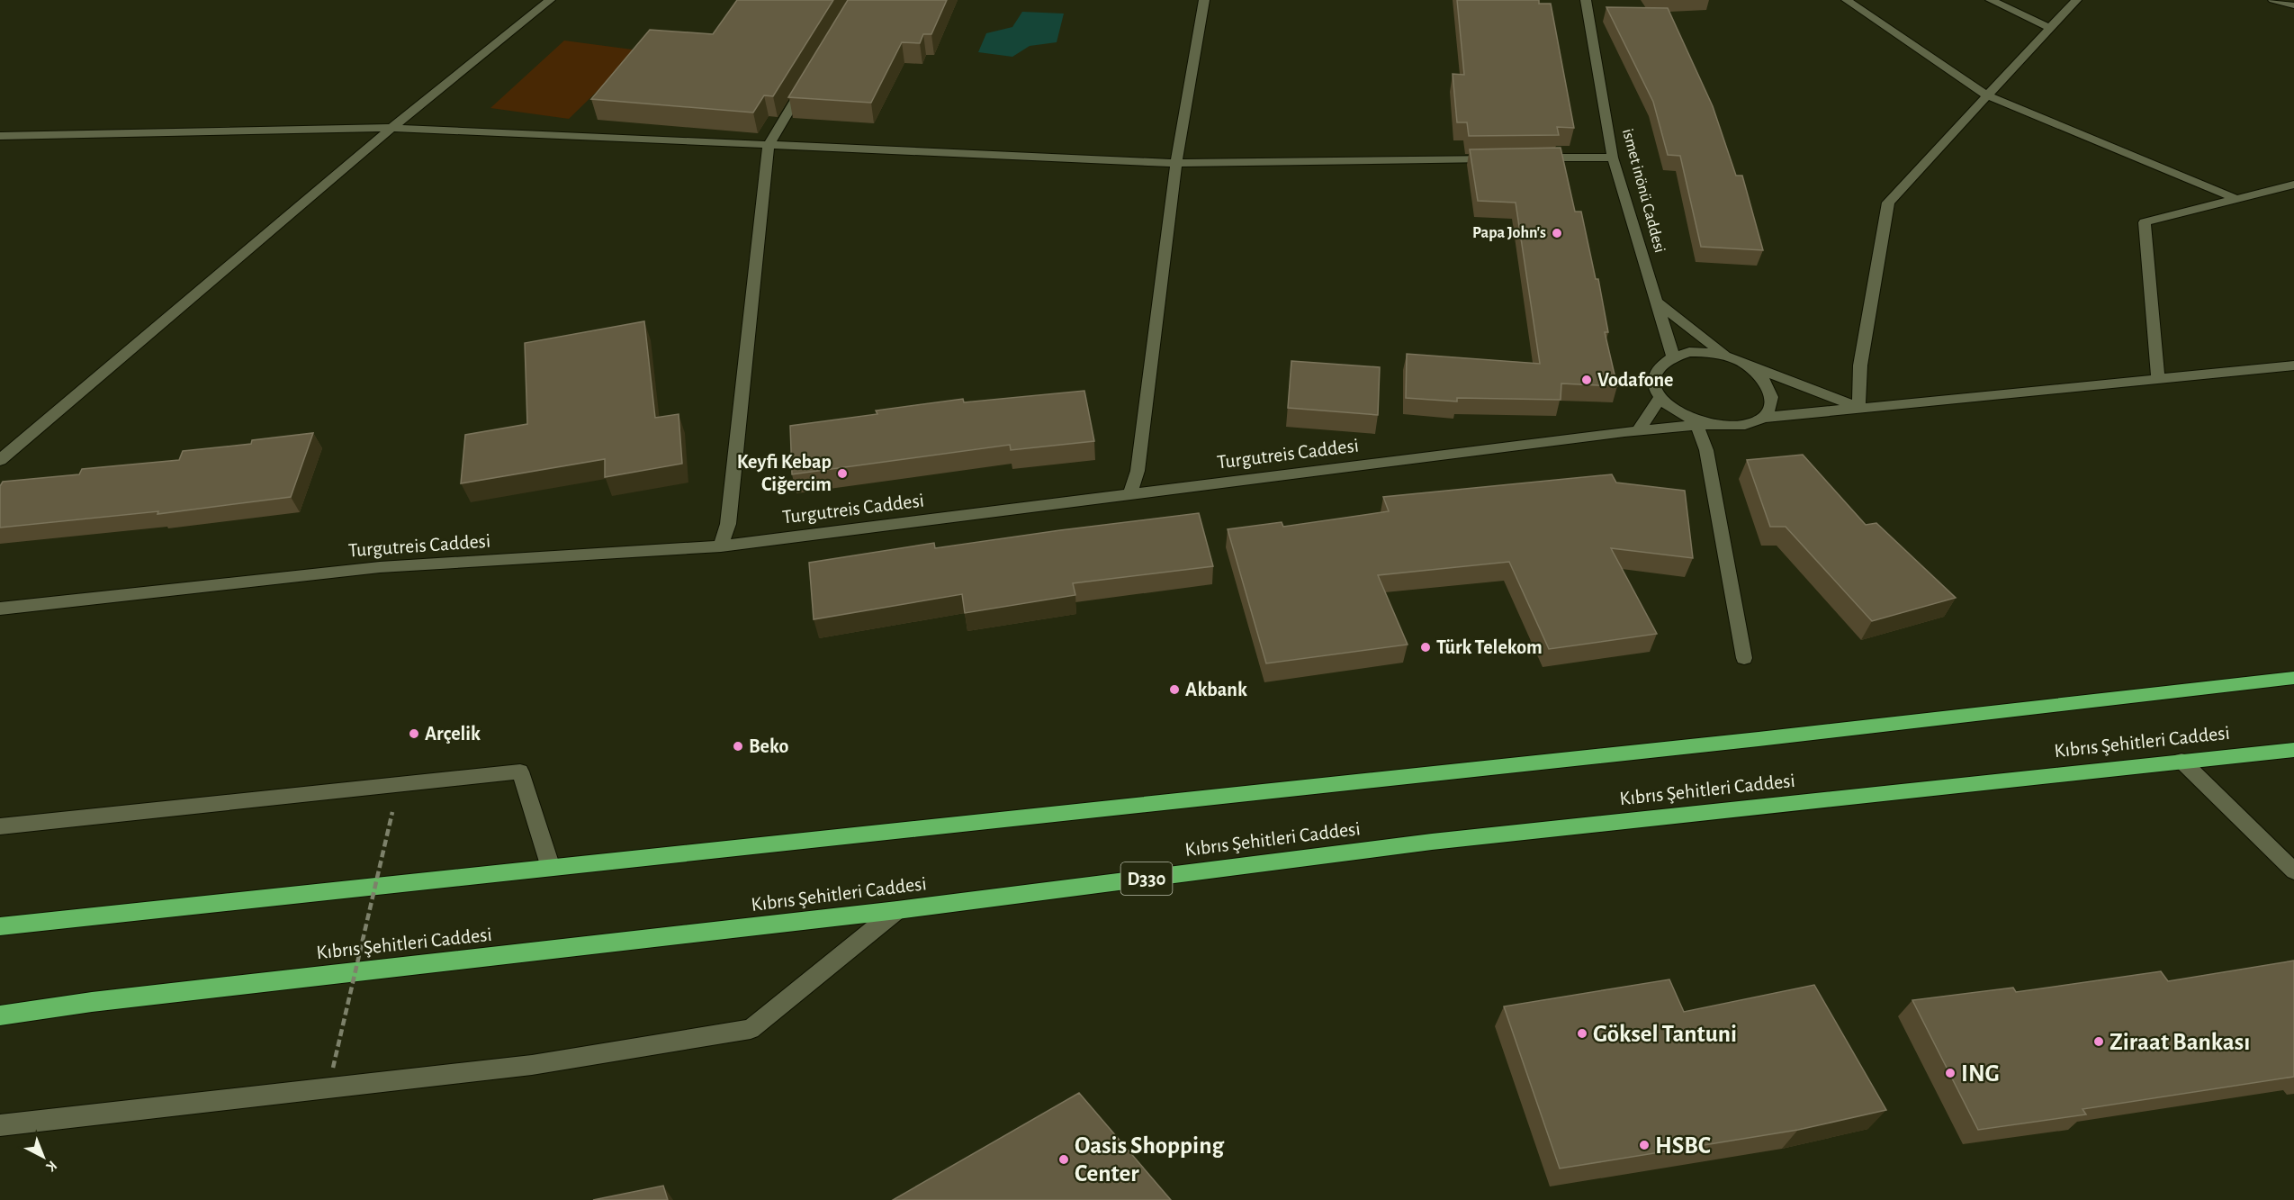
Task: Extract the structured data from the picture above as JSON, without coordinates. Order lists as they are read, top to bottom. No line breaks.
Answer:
{"streets":{"highway":["Kıbrıs Şehitleri Caddesi","D330"],"street":["ismet inönü Caddesi","Turgutreis Caddesi"]},"crossings":[["ismet inönü Caddesi","Turgutreis Caddesi"]],"places":["Papa John's","Vodafone","Keyfi Kebap Ciğercim","Türk Telekom","Akbank","Arçelik","Beko","Göksel Tantuni","Ziraat Bankası","ING","HSBC","Oasis Shopping Center"],"north":"bottom right"}
